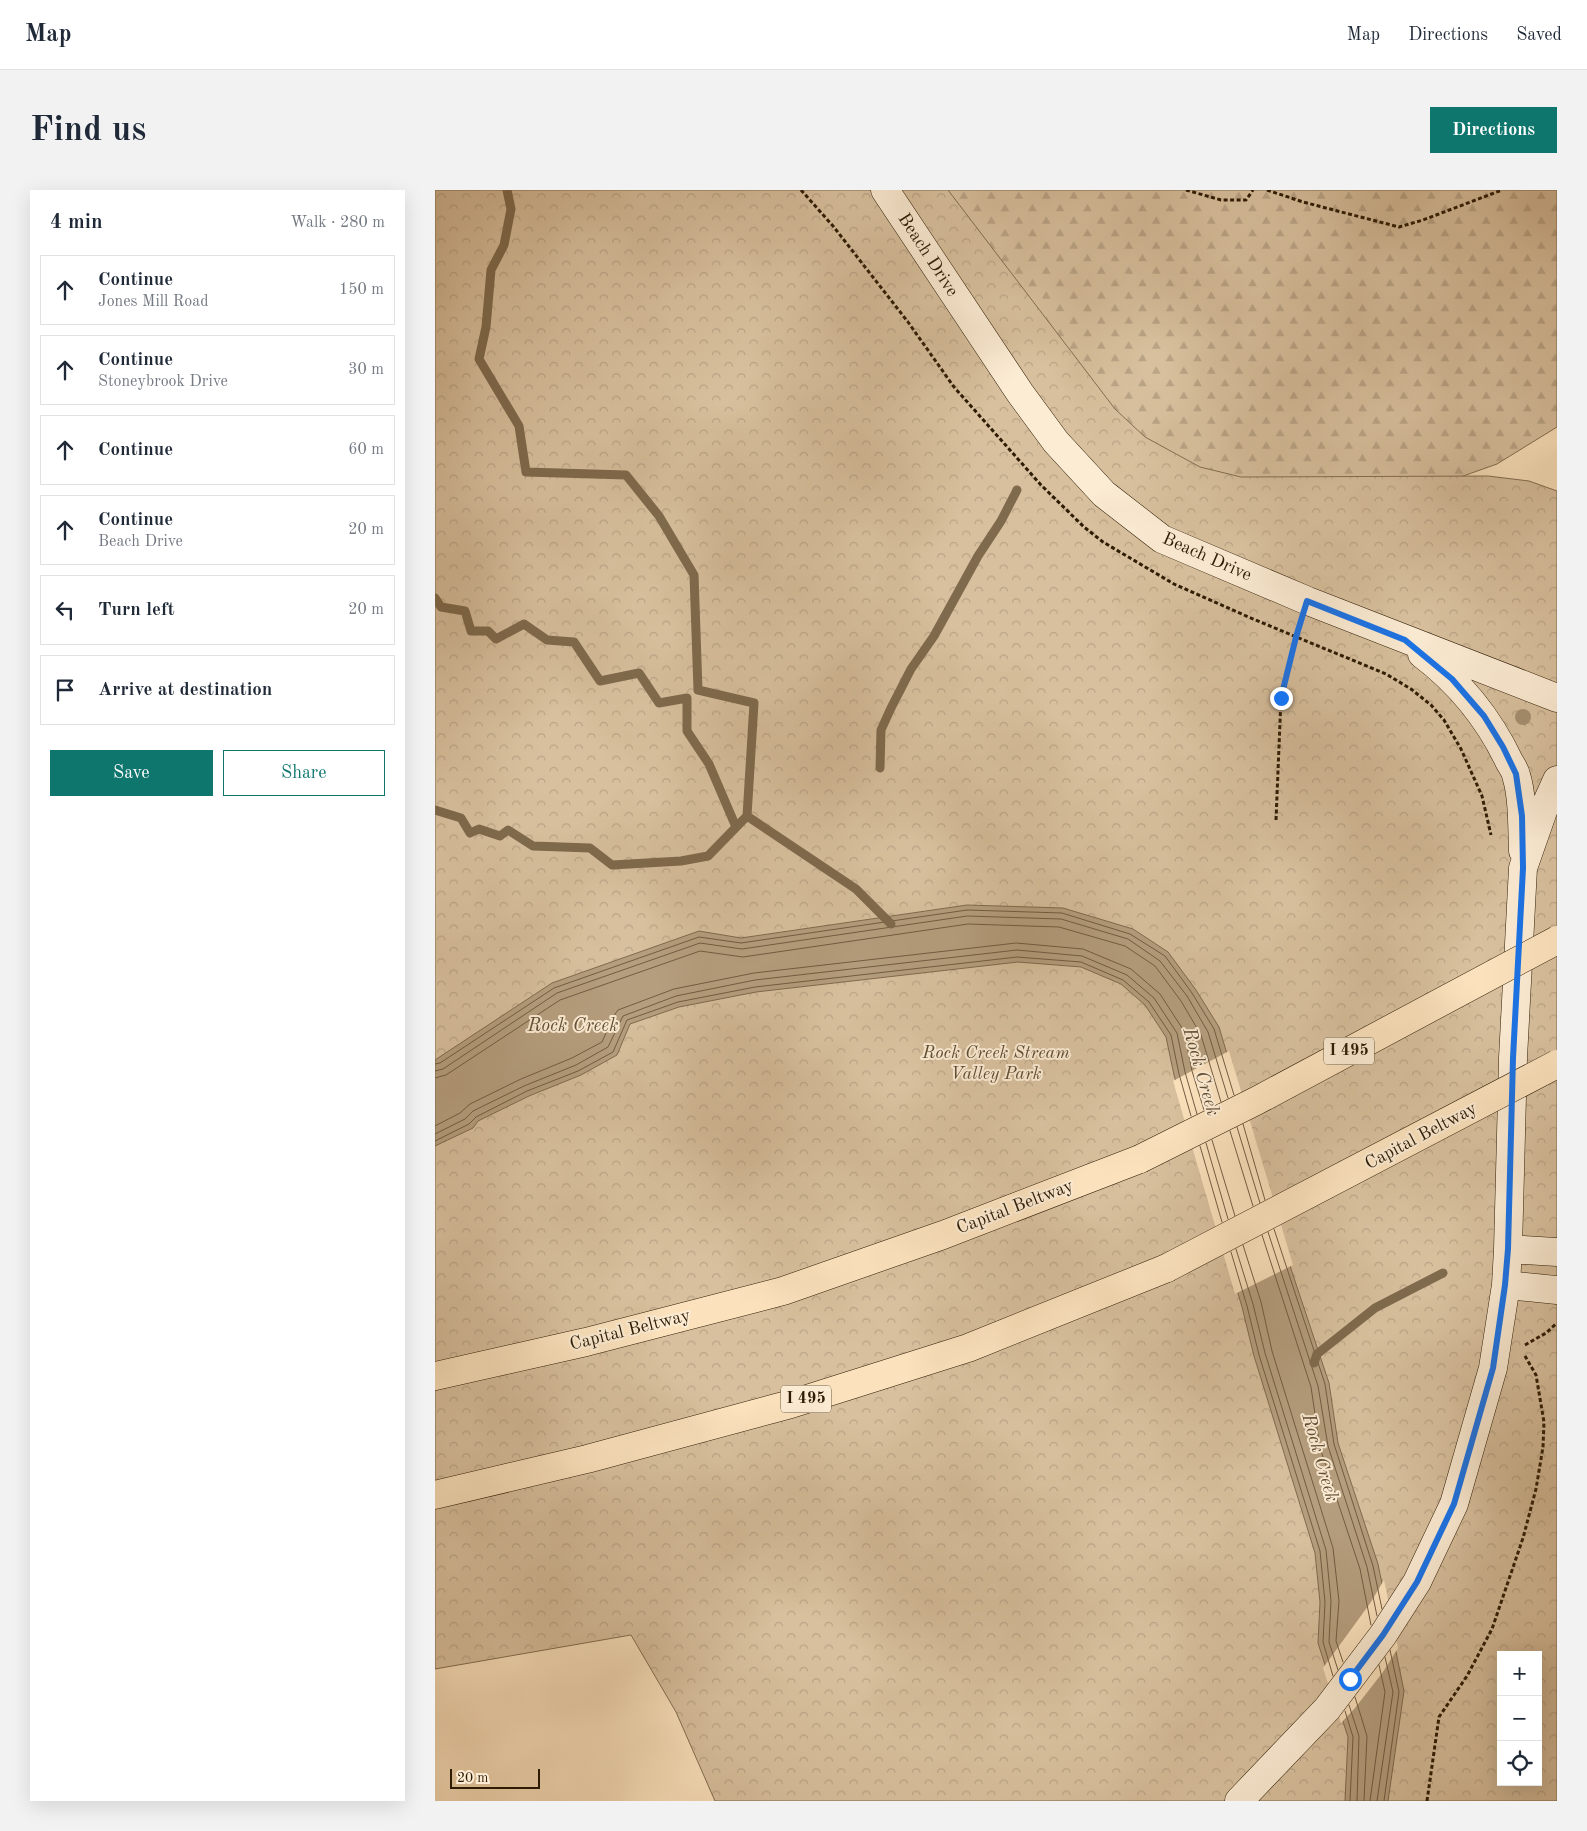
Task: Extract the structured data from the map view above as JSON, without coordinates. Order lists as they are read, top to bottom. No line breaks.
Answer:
{"streets":{"highway":["I 495","Capital Beltway"],"street":["Beach Drive"]},"water":["Rock Creek"],"parks":["Rock Creek Stream Valley Park"],"scale_bar":"20 m","page":{"header":"Map","nav":["Map","Directions","Saved"],"buttons":["Directions",["Save","Share"]],"title":"Find us","heading":["4 min","Walk · 280 m"],"list":[["Continue","Jones Mill Road","150 m"],["Continue","Stoneybrook Drive","30 m"],["Continue","60 m"],["Continue","Beach Drive","20 m"],["Turn left","20 m"],"Arrive at destination"],"map_buttons":["+","−"],"scale":"20 m"}}
